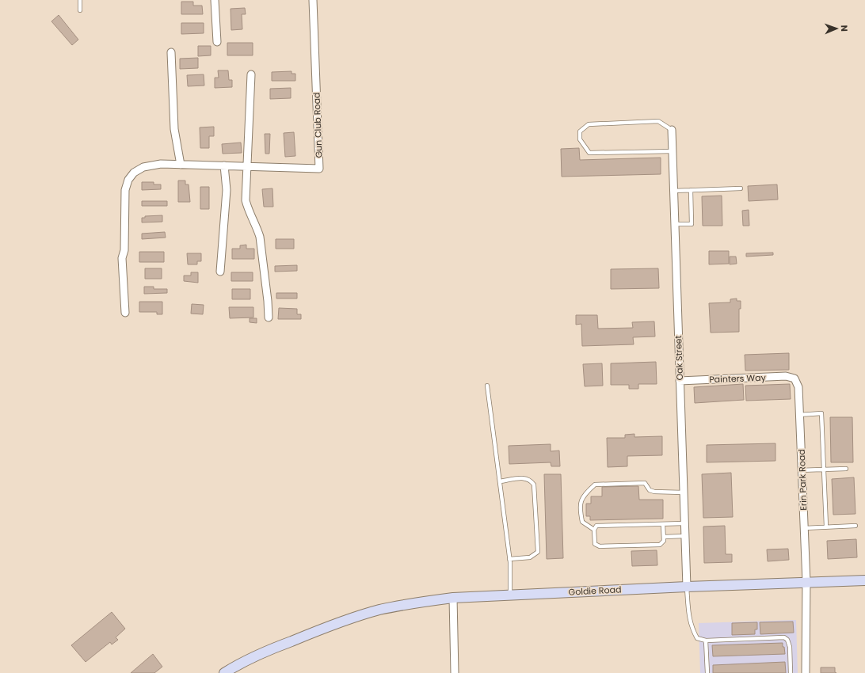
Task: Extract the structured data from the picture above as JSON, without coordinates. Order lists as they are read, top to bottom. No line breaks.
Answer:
{"streets":{"street":["Gun Club Road","Oak Street","Painters Way","Erin Park Road","Goldie Road"]},"crossings":[["Oak Street","Painters Way"],["Oak Street","Goldie Road"],["Painters Way","Erin Park Road"],["Erin Park Road","Goldie Road"]],"north":"right"}
